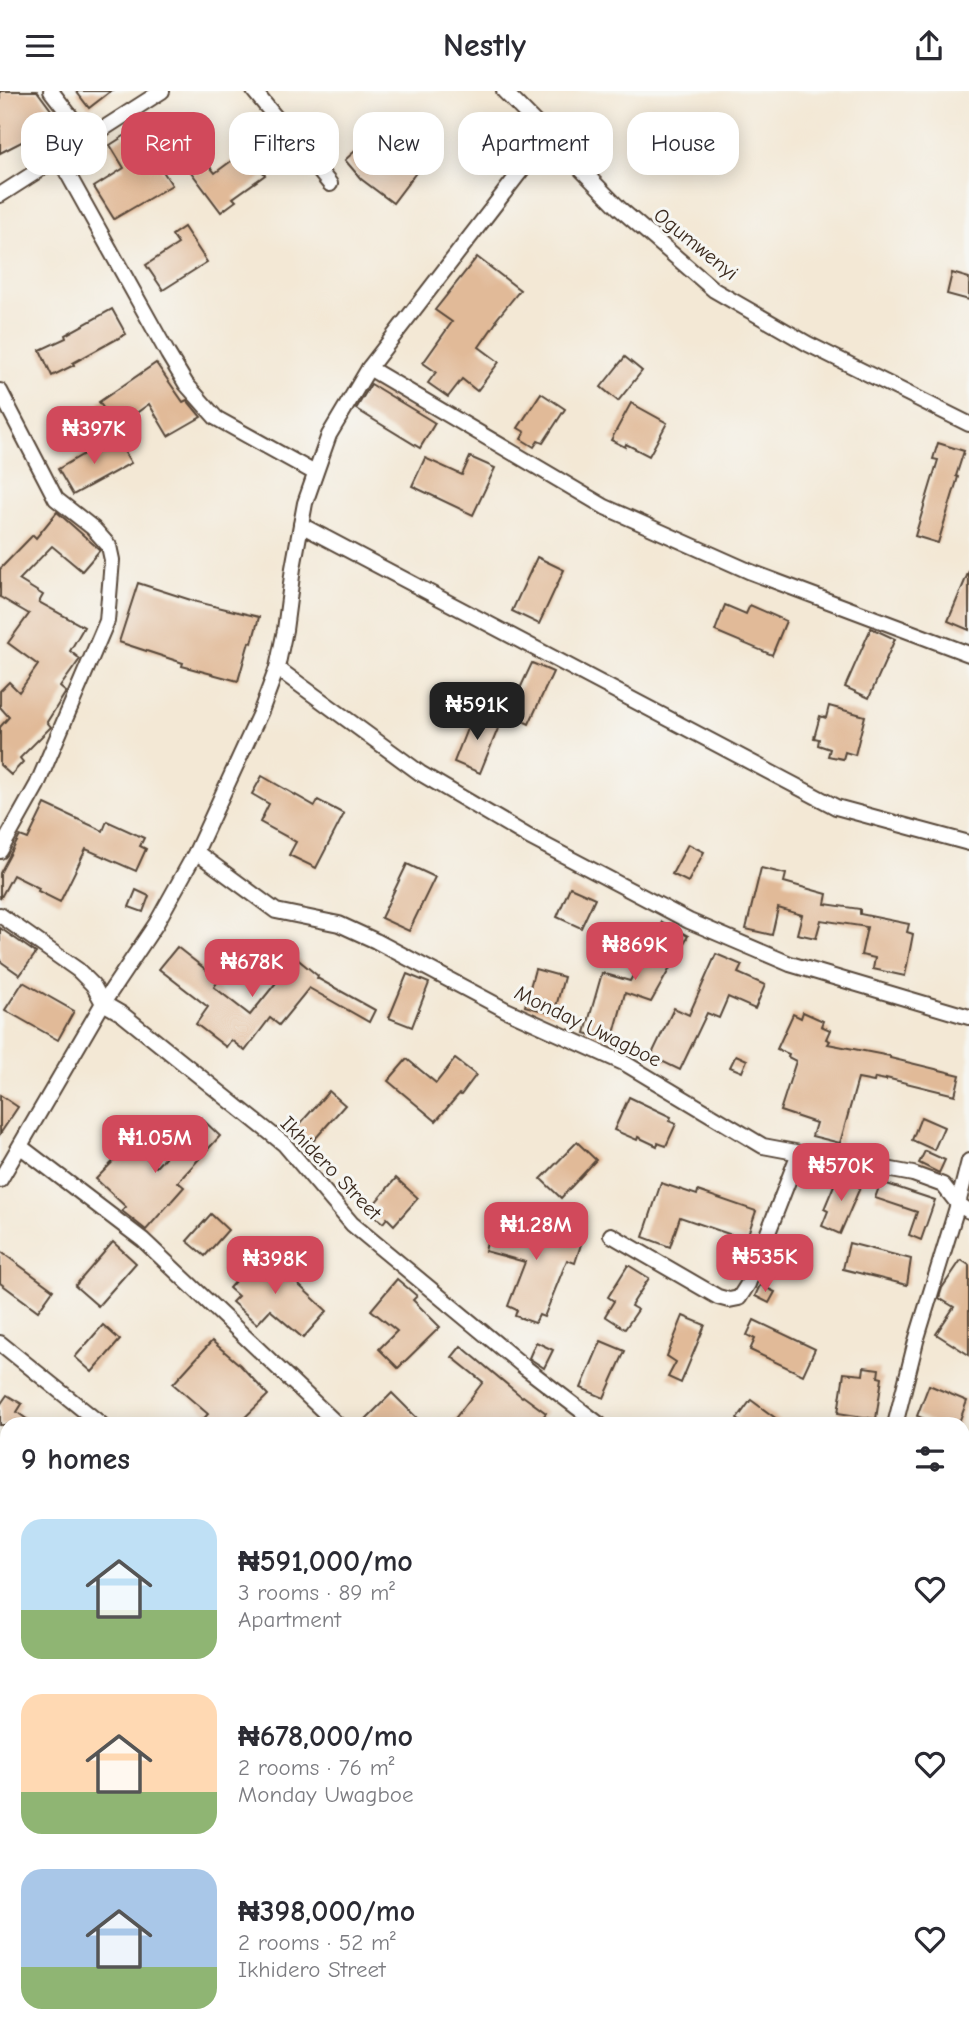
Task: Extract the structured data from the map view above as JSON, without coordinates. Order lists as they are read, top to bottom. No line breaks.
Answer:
{"streets":{"street":["Ogumwenyi","Monday Uwagboe","Ikhidero Street"]},"page":{"header":"Nestly","chip":["Buy","Rent","Filters","New","Apartment","House"],"price":["₦397K","₦591K","₦869K","₦678K","₦1.05M","₦570K","₦1.28M","₦535K","₦398K"],"heading":"9 homes","list":[{"name":"₦591,000/mo","note":"3 rooms · 89 m² · Apartment"},{"name":"₦678,000/mo","note":"2 rooms · 76 m² · Monday Uwagboe"},{"name":"₦398,000/mo","note":"2 rooms · 52 m² · Ikhidero Street"}]}}
